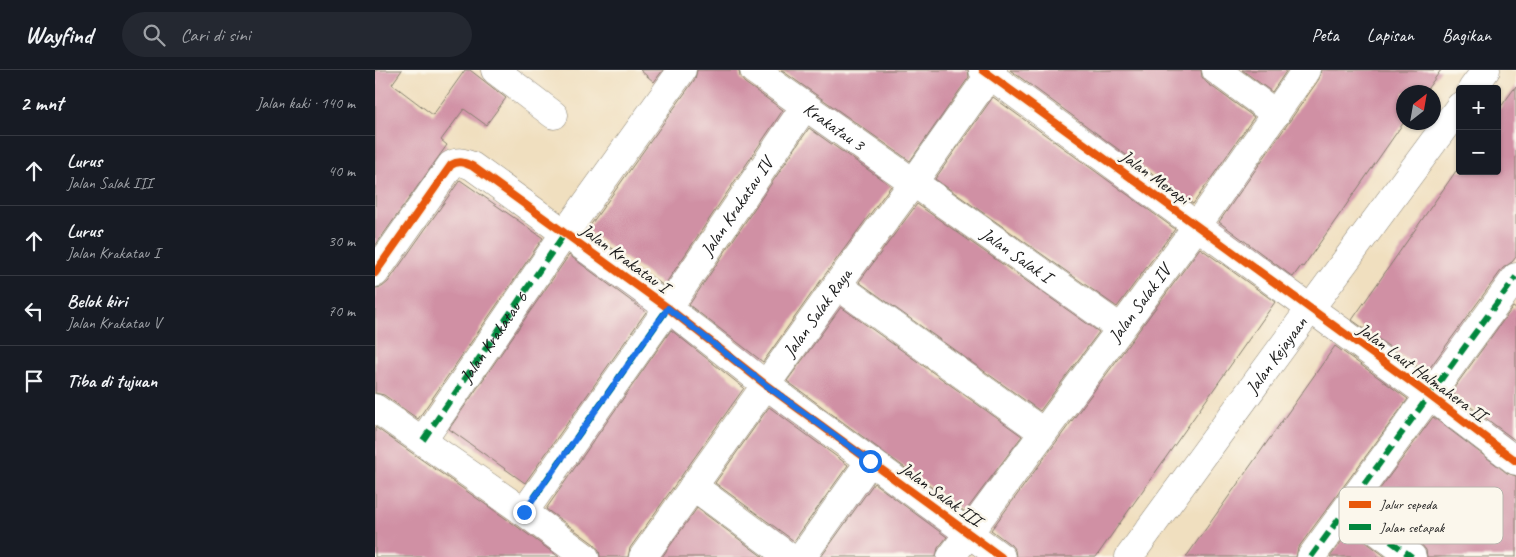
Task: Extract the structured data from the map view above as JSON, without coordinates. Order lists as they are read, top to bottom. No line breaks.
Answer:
{"streets":{"street":["Krakatau 3","Jalan Merapi","Jalan Krakatau IV","Jalan Salak I","Jalan Krakatau I","Jalan Salak IV","Jalan Salak Raya","Jalan Krakatau 6","Jalan Kejayaan","Jalan Laut Halmahera II","Jalan Salak III"]},"crossings":[["Krakatau 3","Jalan Krakatau IV"],["Krakatau 3","Jalan Salak I"],["Krakatau 3","Jalan Salak Raya"],["Jalan Merapi","Jalan Salak IV"],["Jalan Merapi","Jalan Salak Raya"],["Jalan Merapi","Jalan Kejayaan"],["Jalan Merapi","Jalan Laut Halmahera II"],["Jalan Krakatau IV","Jalan Krakatau I"],["Jalan Salak I","Jalan Salak IV"],["Jalan Salak I","Jalan Salak Raya"],["Jalan Krakatau I","Jalan Salak Raya"],["Jalan Krakatau I","Jalan Krakatau 6"],["Jalan Krakatau I","Jalan Salak III"],["Jalan Salak IV","Jalan Salak III"],["Jalan Salak Raya","Jalan Salak III"],["Jalan Kejayaan","Jalan Laut Halmahera II"]],"legend":["Jalur sepeda","Jalan setapak"],"north":"top right","page":{"header":"Wayfind","search":"Cari di sini","nav":["Peta","Lapisan","Bagikan"],"heading":["2 mnt","Jalan kaki · 140 m"],"map_buttons":["+","−"],"list":[["Lurus","Jalan Salak III","40 m"],["Lurus","Jalan Krakatau I","30 m"],["Belok kiri","Jalan Krakatau V","70 m"],"Tiba di tujuan"]}}
